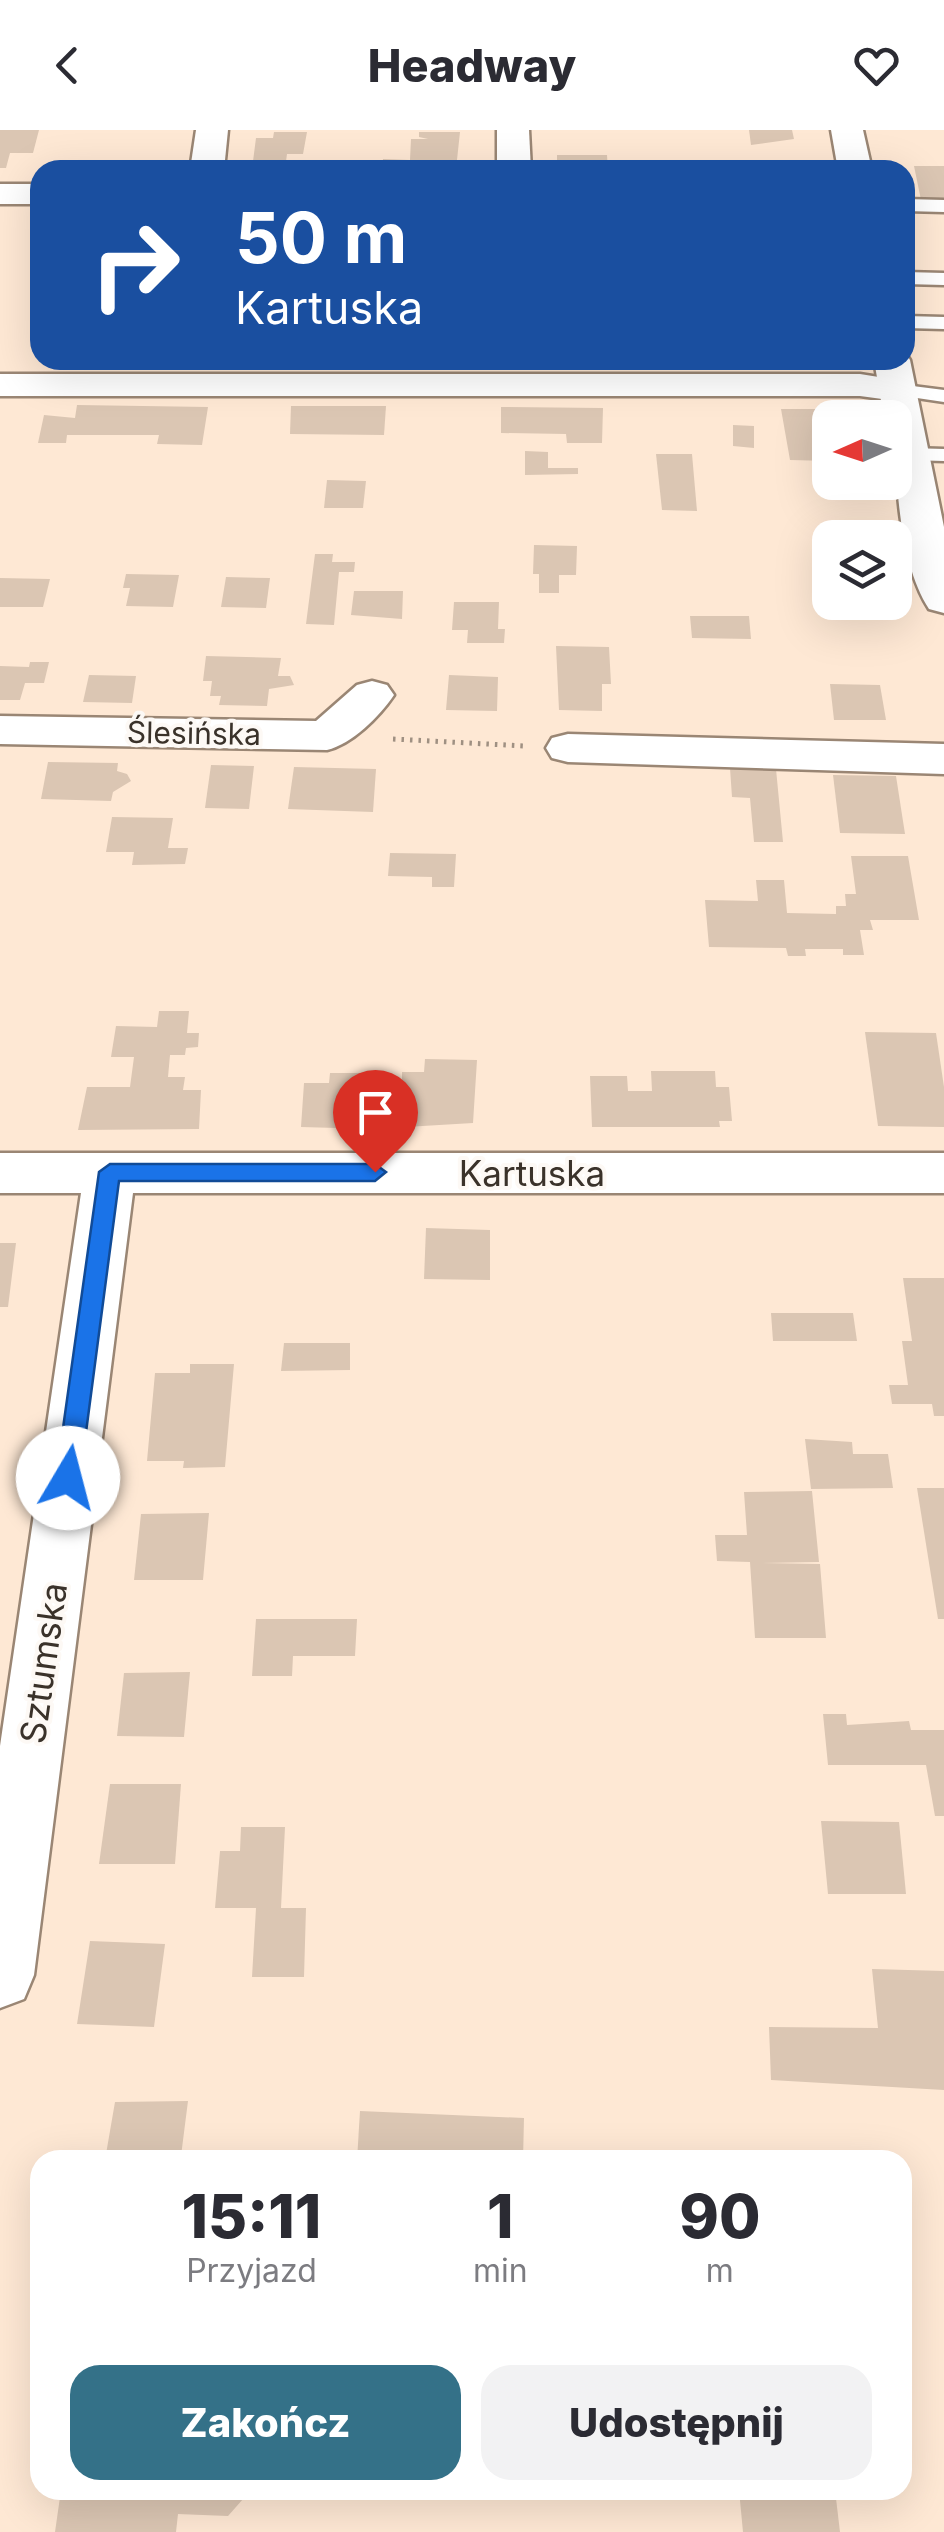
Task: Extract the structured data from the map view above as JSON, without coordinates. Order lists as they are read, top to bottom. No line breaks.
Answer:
{"streets":{"street":["Ślesińska","Kartuska","Sztumska"]},"crossings":[["Kartuska","Sztumska"]],"north":"left","page":{"header":"Headway","turn":["50 m","Kartuska"],"eta":["15:11","Przyjazd","1","min","90","m"],"buttons":["Zakończ","Udostępnij"]}}
